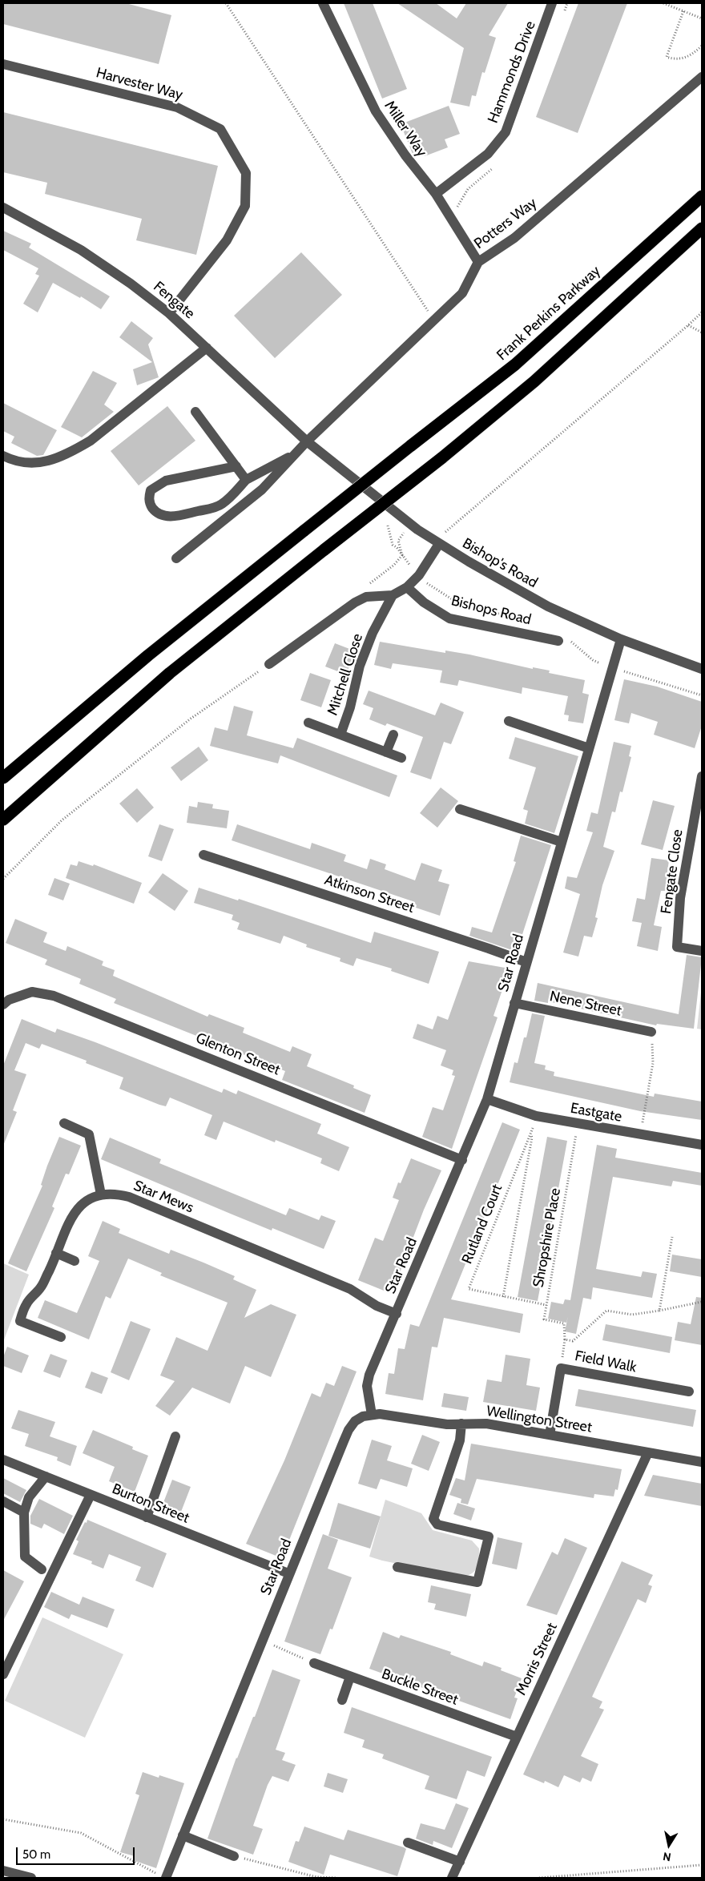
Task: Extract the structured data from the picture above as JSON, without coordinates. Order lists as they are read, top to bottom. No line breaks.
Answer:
{"streets":{"highway":["Frank Perkins Parkway"],"street":["Hammonds Drive","Harvester Way","Miller Way","Potters Way","Fengate","Bishop's Road","Bishops Road","Mitchell Close","Fengate Close","Atkinson Street","Star Road","Nene Street","Glenton Street","Eastgate","Star Mews","Field Walk","Wellington Street","Burton Street","Morris Street","Buckle Street"],"path":["Rutland Court","Shropshire Place"]},"crossings":[["Hammonds Drive","Miller Way"],["Harvester Way","Fengate"],["Miller Way","Potters Way"],["Potters Way","Fengate"],["Potters Way","Bishop's Road"],["Fengate","Bishop's Road"],["Bishop's Road","Star Road"],["Atkinson Street","Star Road"],["Star Road","Nene Street"],["Star Road","Glenton Street"],["Star Road","Eastgate"],["Star Road","Star Mews"],["Star Road","Wellington Street"],["Star Road","Burton Street"],["Eastgate","Rutland Court"],["Eastgate","Shropshire Place"],["Rutland Court","Shropshire Place"],["Field Walk","Wellington Street"],["Wellington Street","Morris Street"],["Morris Street","Buckle Street"]],"scale_bar":"50 m","north":"bottom"}
